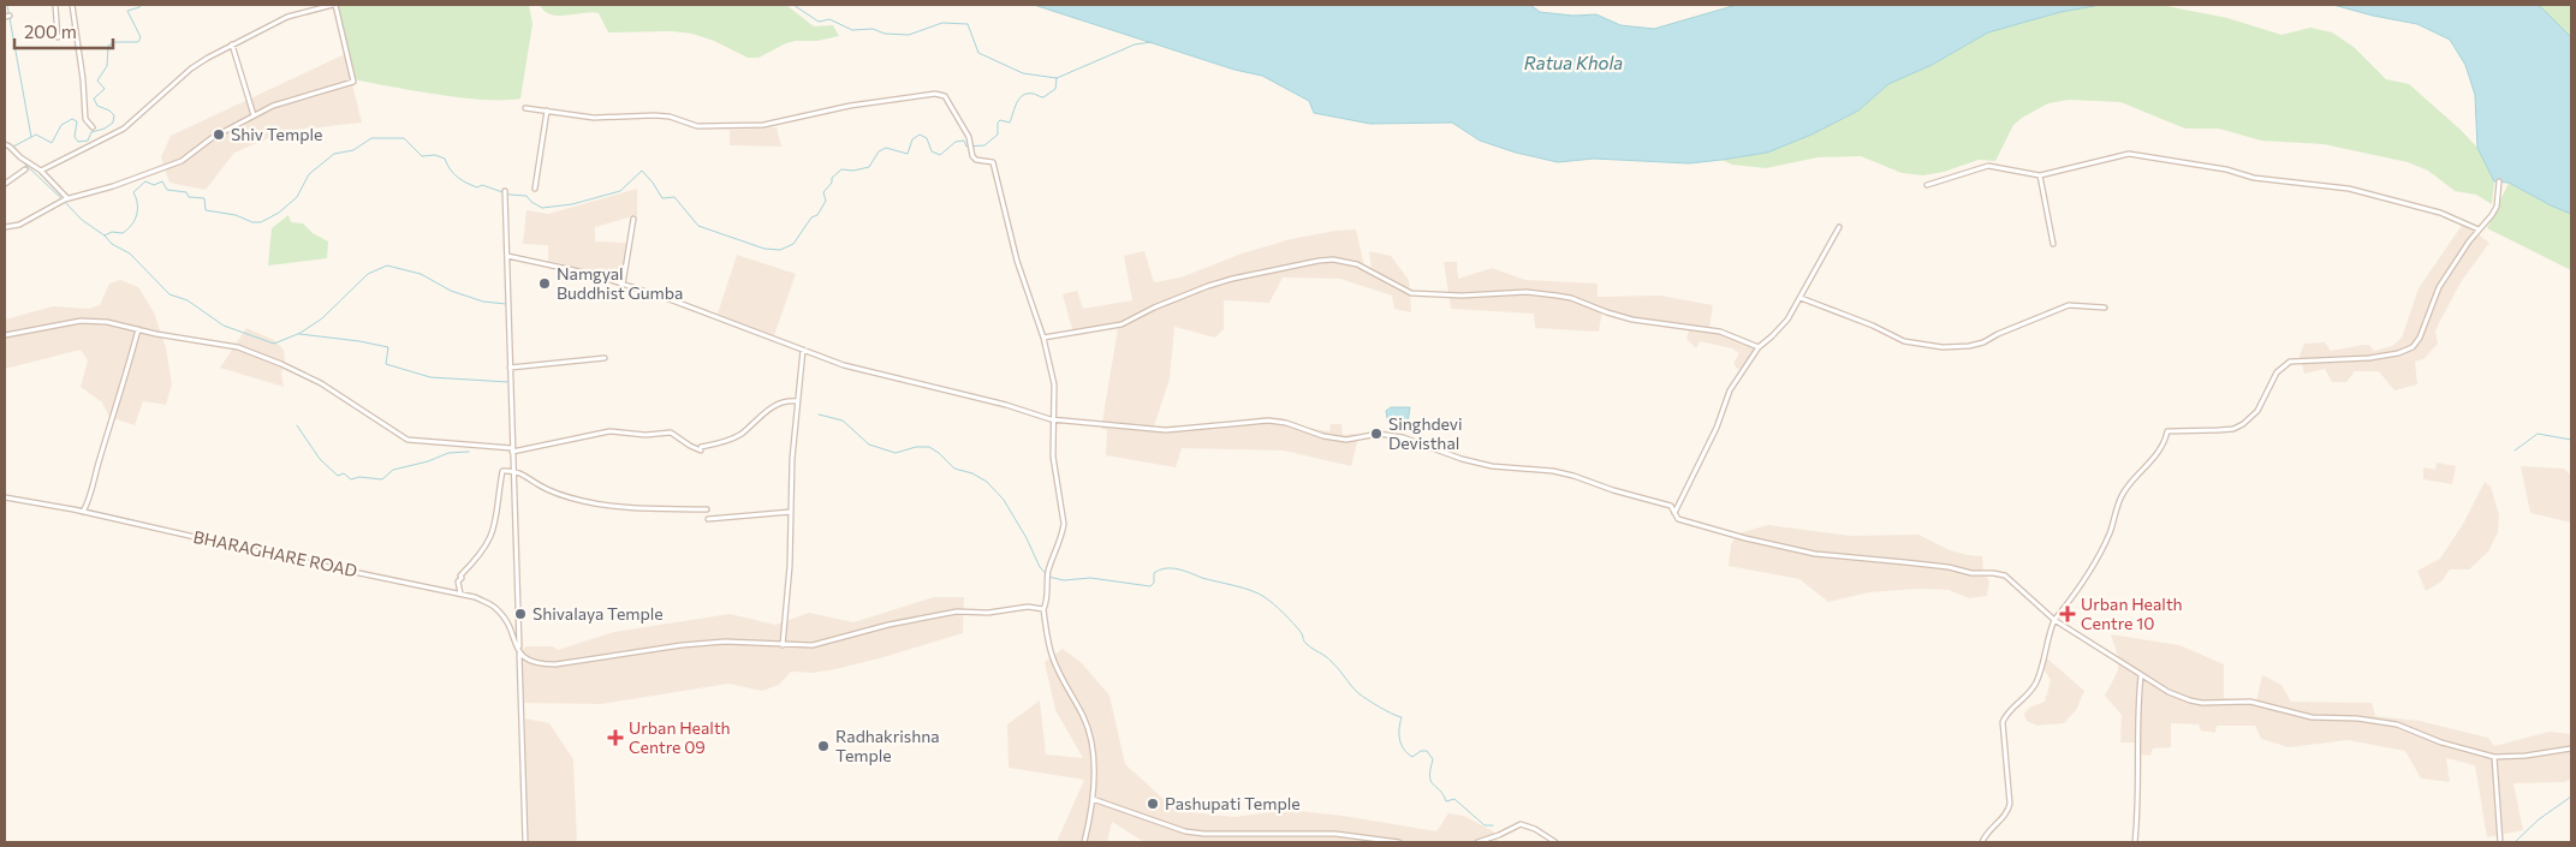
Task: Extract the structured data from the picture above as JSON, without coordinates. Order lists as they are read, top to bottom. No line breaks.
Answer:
{"streets":{"street":["BHARAGHARE ROAD"]},"water":["Ratua Khola"],"places":{"other":["Shiv Temple","Namgyal Buddhist Gumba","Singhdevi Devisthal","Shivalaya Temple","Radhakrishna Temple","Pashupati Temple"],"health":["Urban Health Centre 10","Urban Health Centre 09"]},"scale_bar":"200 m"}
